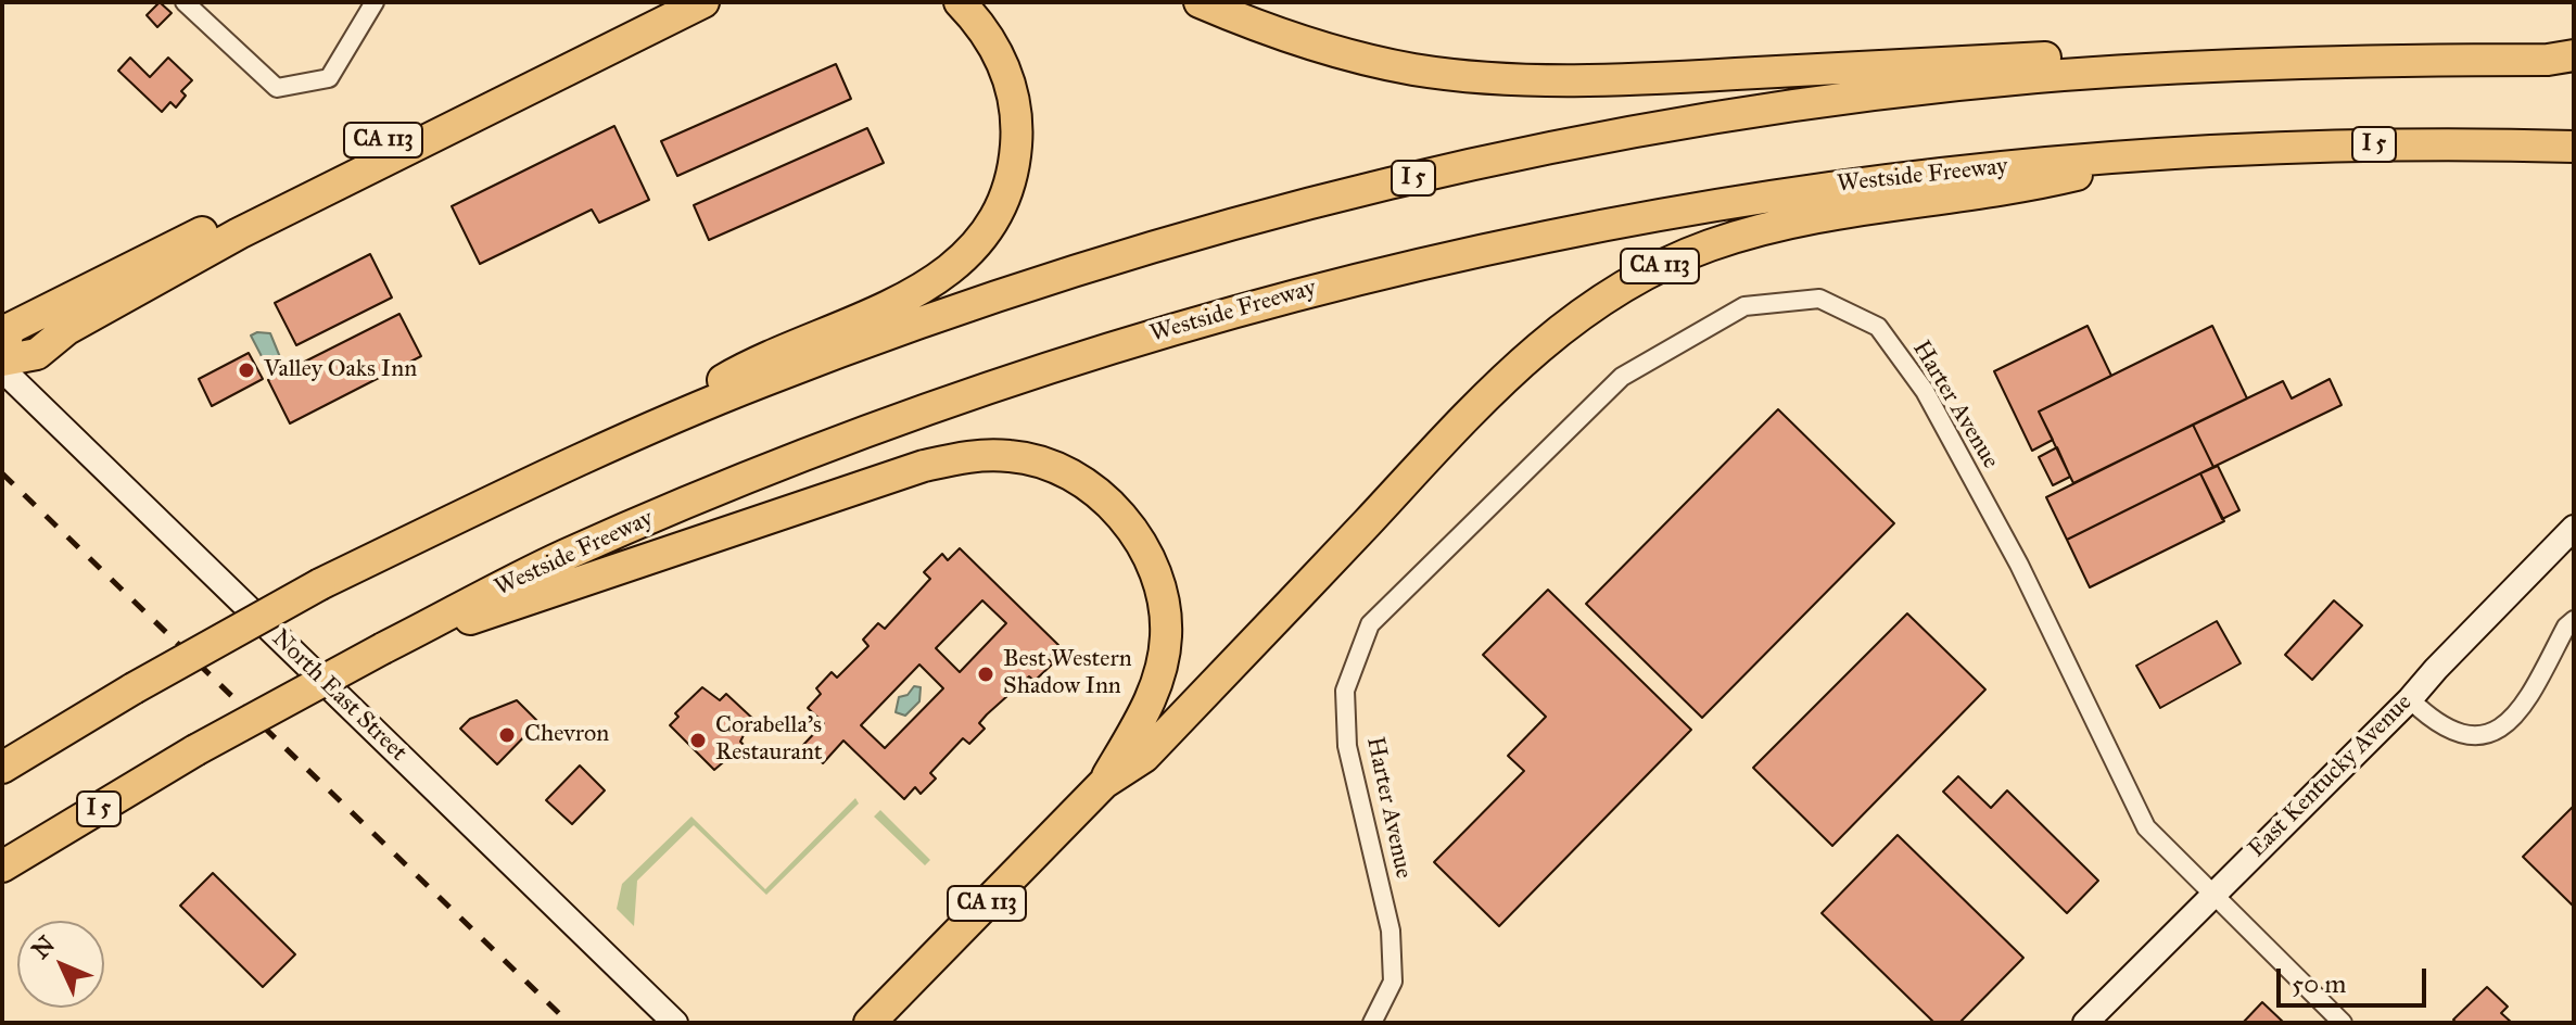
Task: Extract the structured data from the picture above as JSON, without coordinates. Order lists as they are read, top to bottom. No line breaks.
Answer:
{"streets":{"highway":["CA 113","I 5","Westside Freeway"],"main road":["North East Street","East Kentucky Avenue"],"street":["Harter Avenue"]},"crossings":[["CA 113","Westside Freeway"],["Harter Avenue","East Kentucky Avenue"]],"places":["Valley Oaks Inn","Best Western Shadow Inn","Chevron","Corabella's Restaurant"],"scale_bar":"50 m","north":"top left"}
